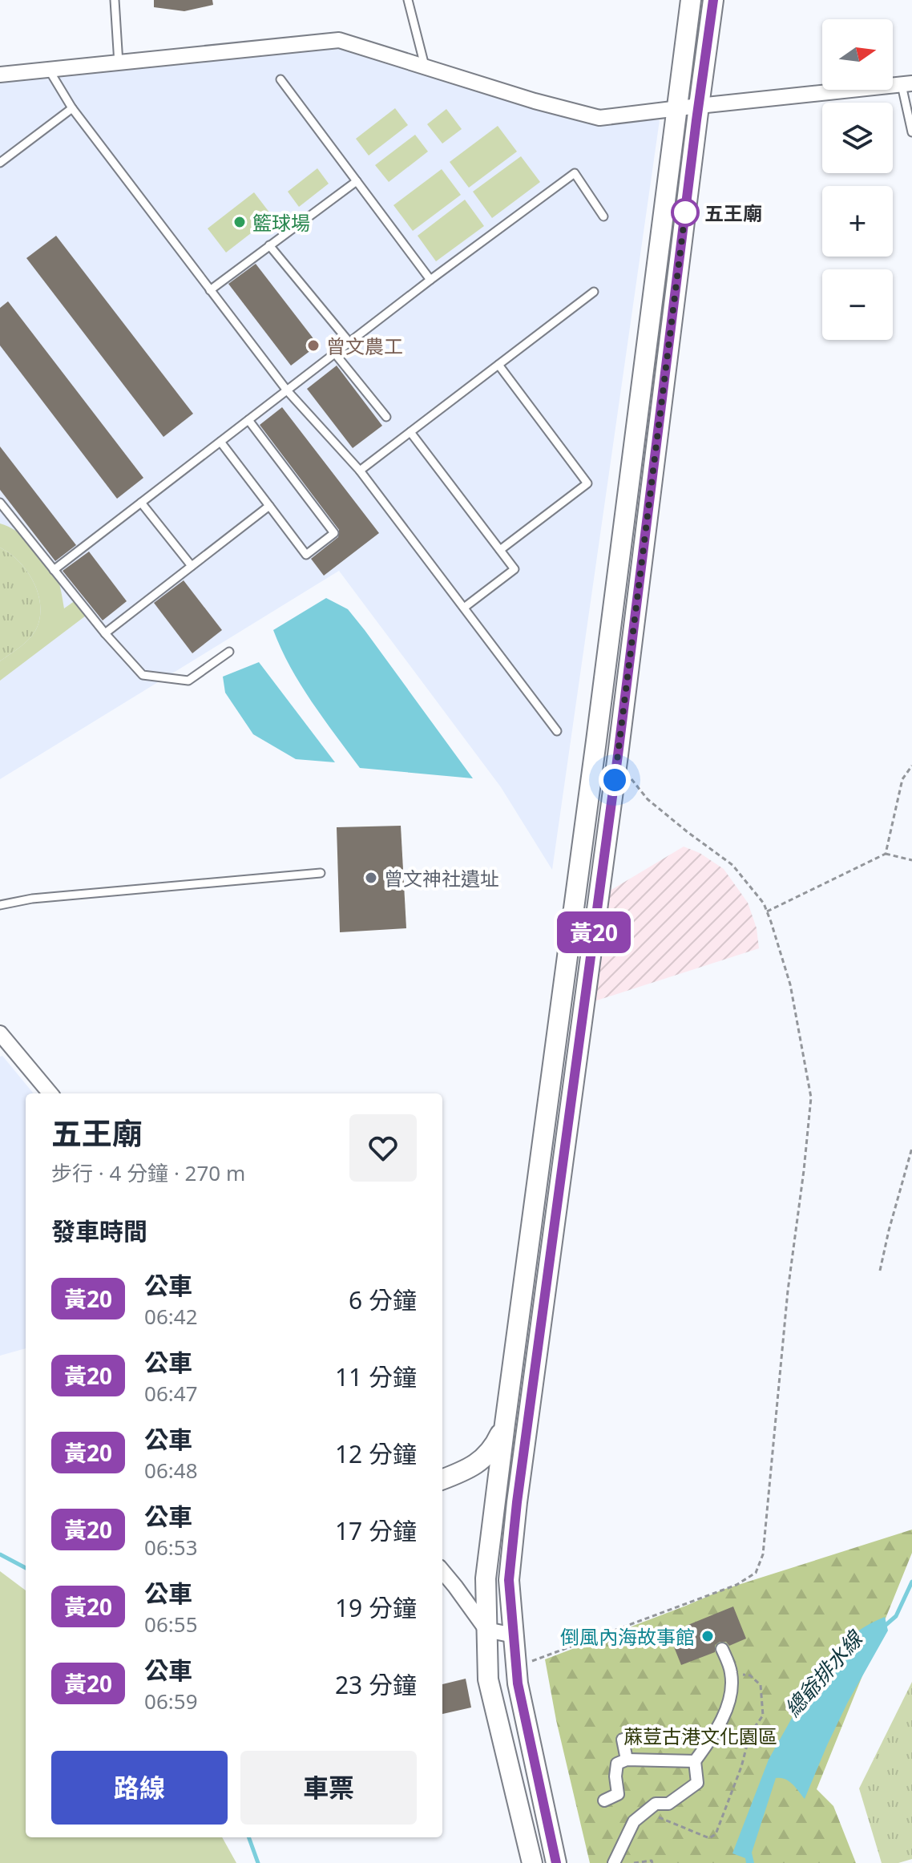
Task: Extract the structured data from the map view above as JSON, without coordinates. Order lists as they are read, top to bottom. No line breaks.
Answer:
{"water":["總爺排水線"],"parks":["蔴荳古港文化園區"],"places":["五王廟","籃球場","曾文農工","曾文神社遺址","倒風內海故事館"],"lines":["bus line 黃20"],"north":"right","page":{"on_map":"黃20","map_buttons":["+","−"],"heading":[["五王廟","步行 · 4 分鐘 · 270 m"],"發車時間"],"list":[{"mark":"黃20","name":"公車","note":"06:42","value":"6 分鐘"},{"mark":"黃20","name":"公車","note":"06:47","value":"11 分鐘"},{"mark":"黃20","name":"公車","note":"06:48","value":"12 分鐘"},{"mark":"黃20","name":"公車","note":"06:53","value":"17 分鐘"},{"mark":"黃20","name":"公車","note":"06:55","value":"19 分鐘"},{"mark":"黃20","name":"公車","note":"06:59","value":"23 分鐘"}],"buttons":["路線","車票"]}}
